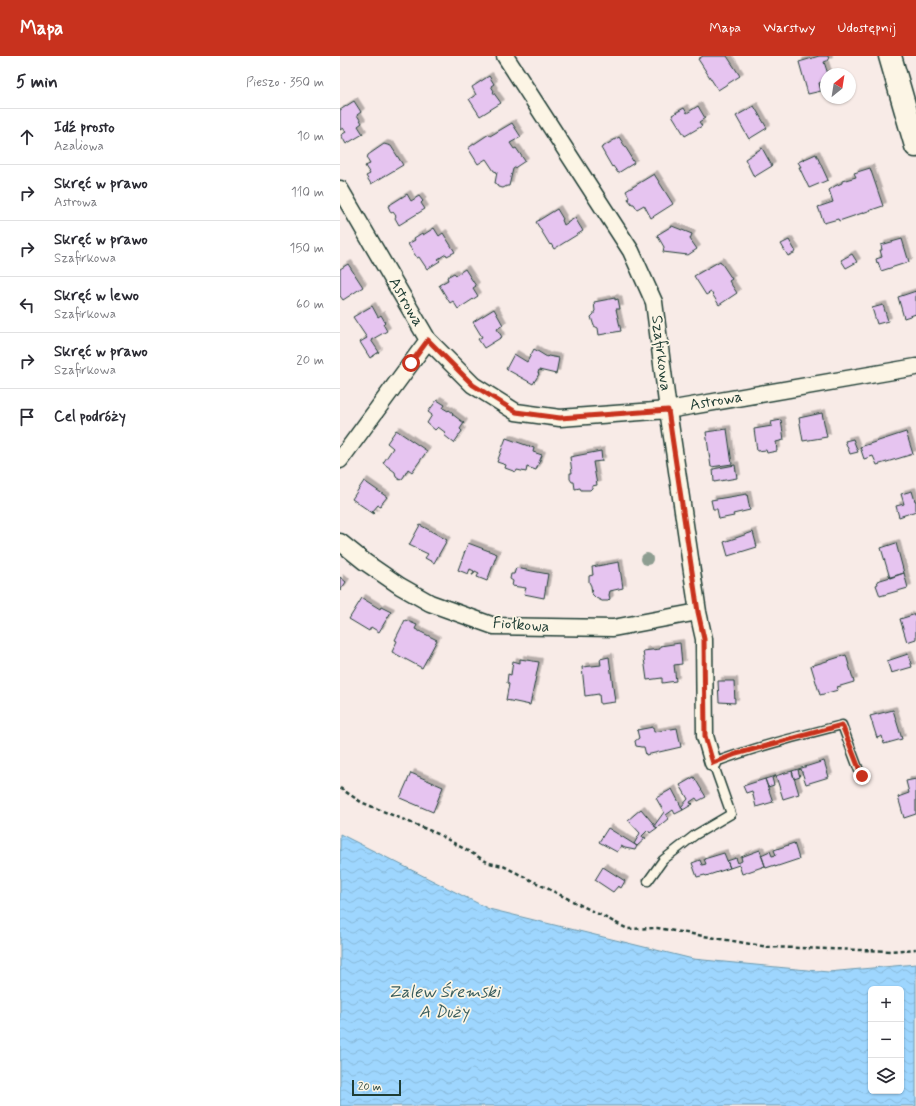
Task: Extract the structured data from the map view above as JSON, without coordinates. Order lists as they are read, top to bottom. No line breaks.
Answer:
{"streets":{"street":["Astrowa","Szafirkowa","Fiołkowa"]},"crossings":[["Astrowa","Szafirkowa"],["Szafirkowa","Fiołkowa"]],"water":["Zalew Śremski A Duży"],"scale_bar":"20 m","north":"top right","page":{"header":"Mapa","nav":["Mapa","Warstwy","Udostępnij"],"heading":["5 min","Pieszo · 350 m"],"list":[["Idź prosto","Azaliowa","10 m"],["Skręć w prawo","Astrowa","110 m"],["Skręć w prawo","Szafirkowa","150 m"],["Skręć w lewo","Szafirkowa","60 m"],["Skręć w prawo","Szafirkowa","20 m"],"Cel podróży"],"map_buttons":["+","−"],"scale":"20 m"}}
